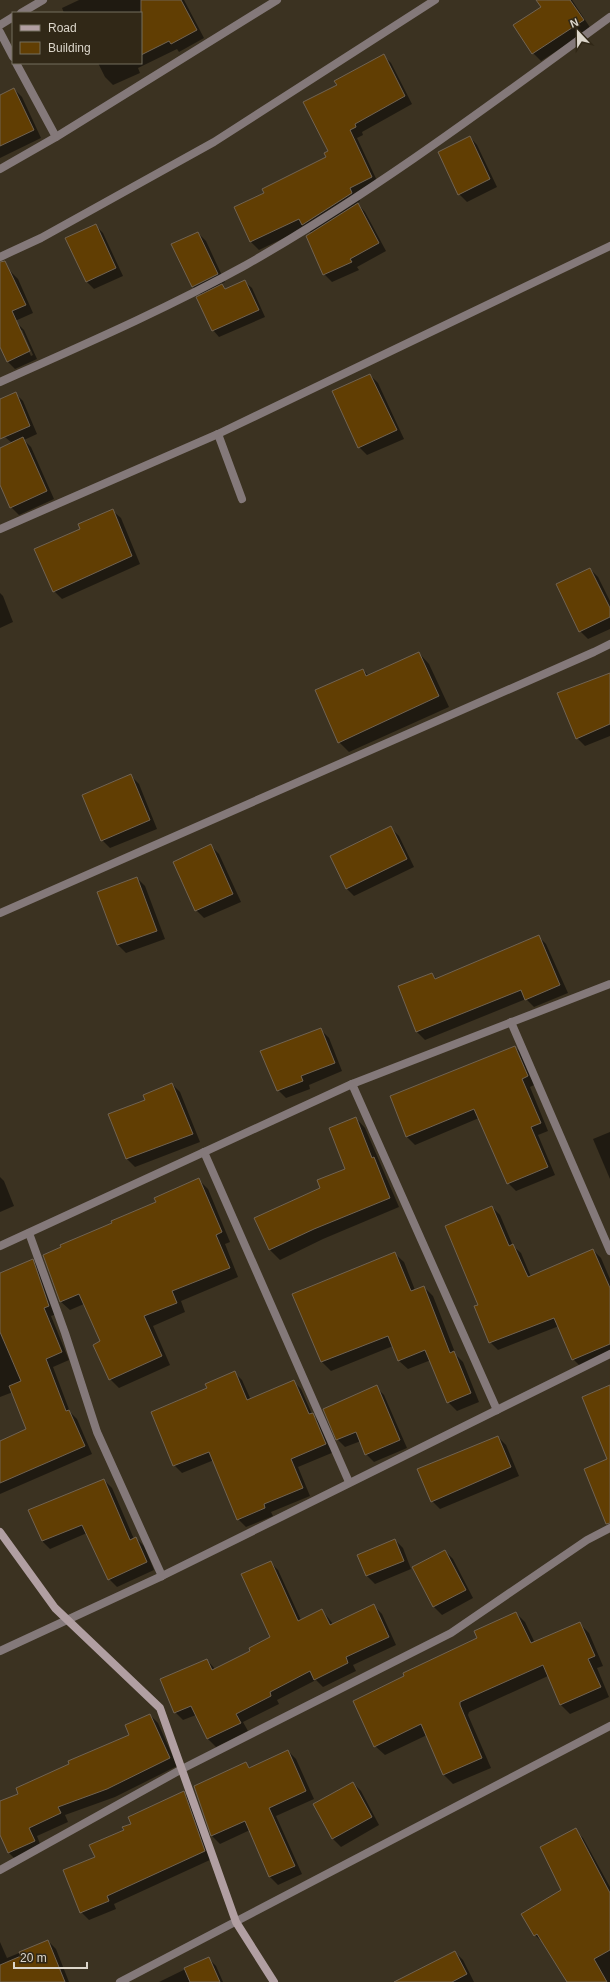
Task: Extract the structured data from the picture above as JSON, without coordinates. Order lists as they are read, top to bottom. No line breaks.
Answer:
{"legend":["Road","Building"],"scale_bar":"20 m","north":"top"}
